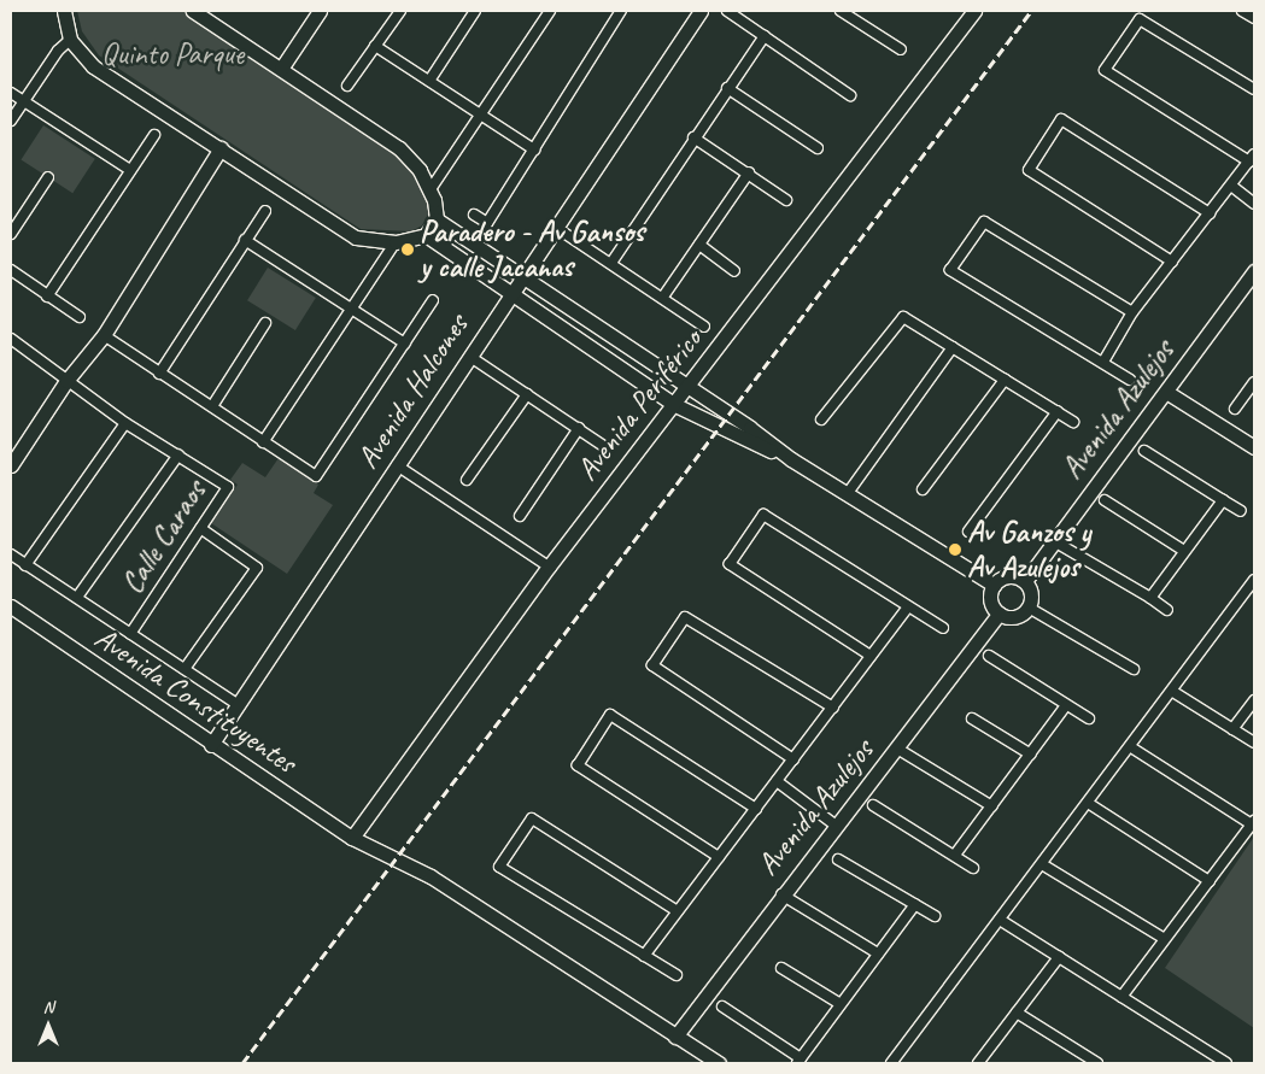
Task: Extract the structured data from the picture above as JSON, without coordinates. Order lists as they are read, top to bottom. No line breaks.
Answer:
{"streets":{"main road":["Avenida Halcones","Avenida Periférico","Avenida Azulejos","Avenida Constituyentes"],"street":["Calle Caraos"]},"crossings":[["Avenida Halcones","Calle Caraos"],["Avenida Halcones","Avenida Constituyentes"],["Avenida Periférico","Avenida Constituyentes"],["Avenida Azulejos","Avenida Constituyentes"]],"parks":["Quinto Parque"],"places":["Paradero - Av Gansos y calle Jacanas","Av Ganzos y Av Azulejos"],"north":"top"}
